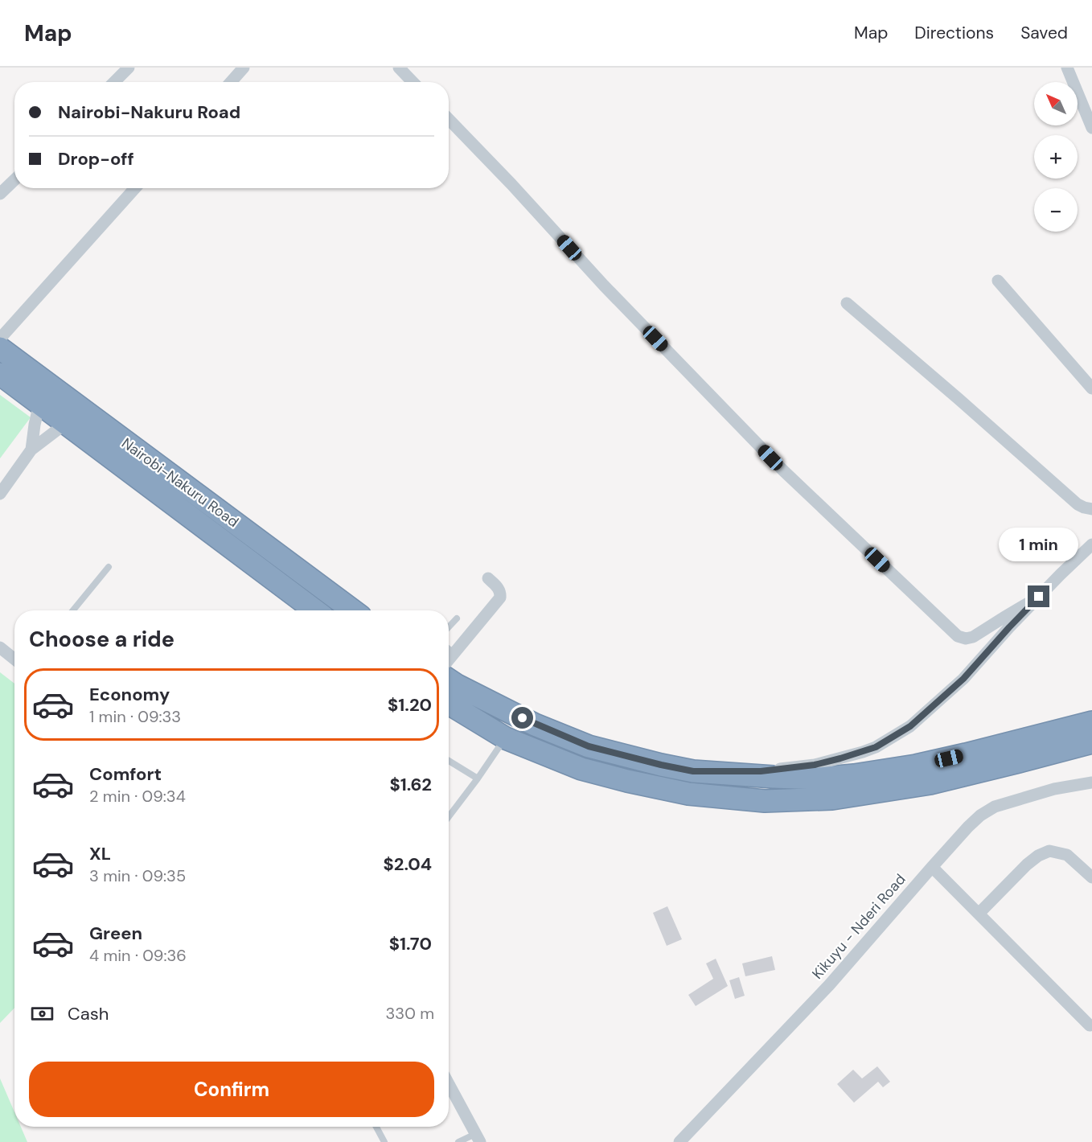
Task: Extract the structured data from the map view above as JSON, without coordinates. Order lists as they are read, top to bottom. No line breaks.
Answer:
{"streets":{"highway":["Nairobi-Nakuru Road"],"street":["Kikuyu - Nderi Road"]},"north":"top left","page":{"header":"Map","nav":["Map","Directions","Saved"],"map_buttons":["+","−"],"banner":["Nairobi-Nakuru Road","Drop-off"],"bubble":"1 min","heading":"Choose a ride","list":[{"name":"Economy","note":"1 min · 09:33","value":"$1.20"},{"name":"Comfort","note":"2 min · 09:34","value":"$1.62"},{"name":"XL","note":"3 min · 09:35","value":"$2.04"},{"name":"Green","note":"4 min · 09:36","value":"$1.70"}],"pay":["Cash","330 m"],"buttons":"Confirm"}}
